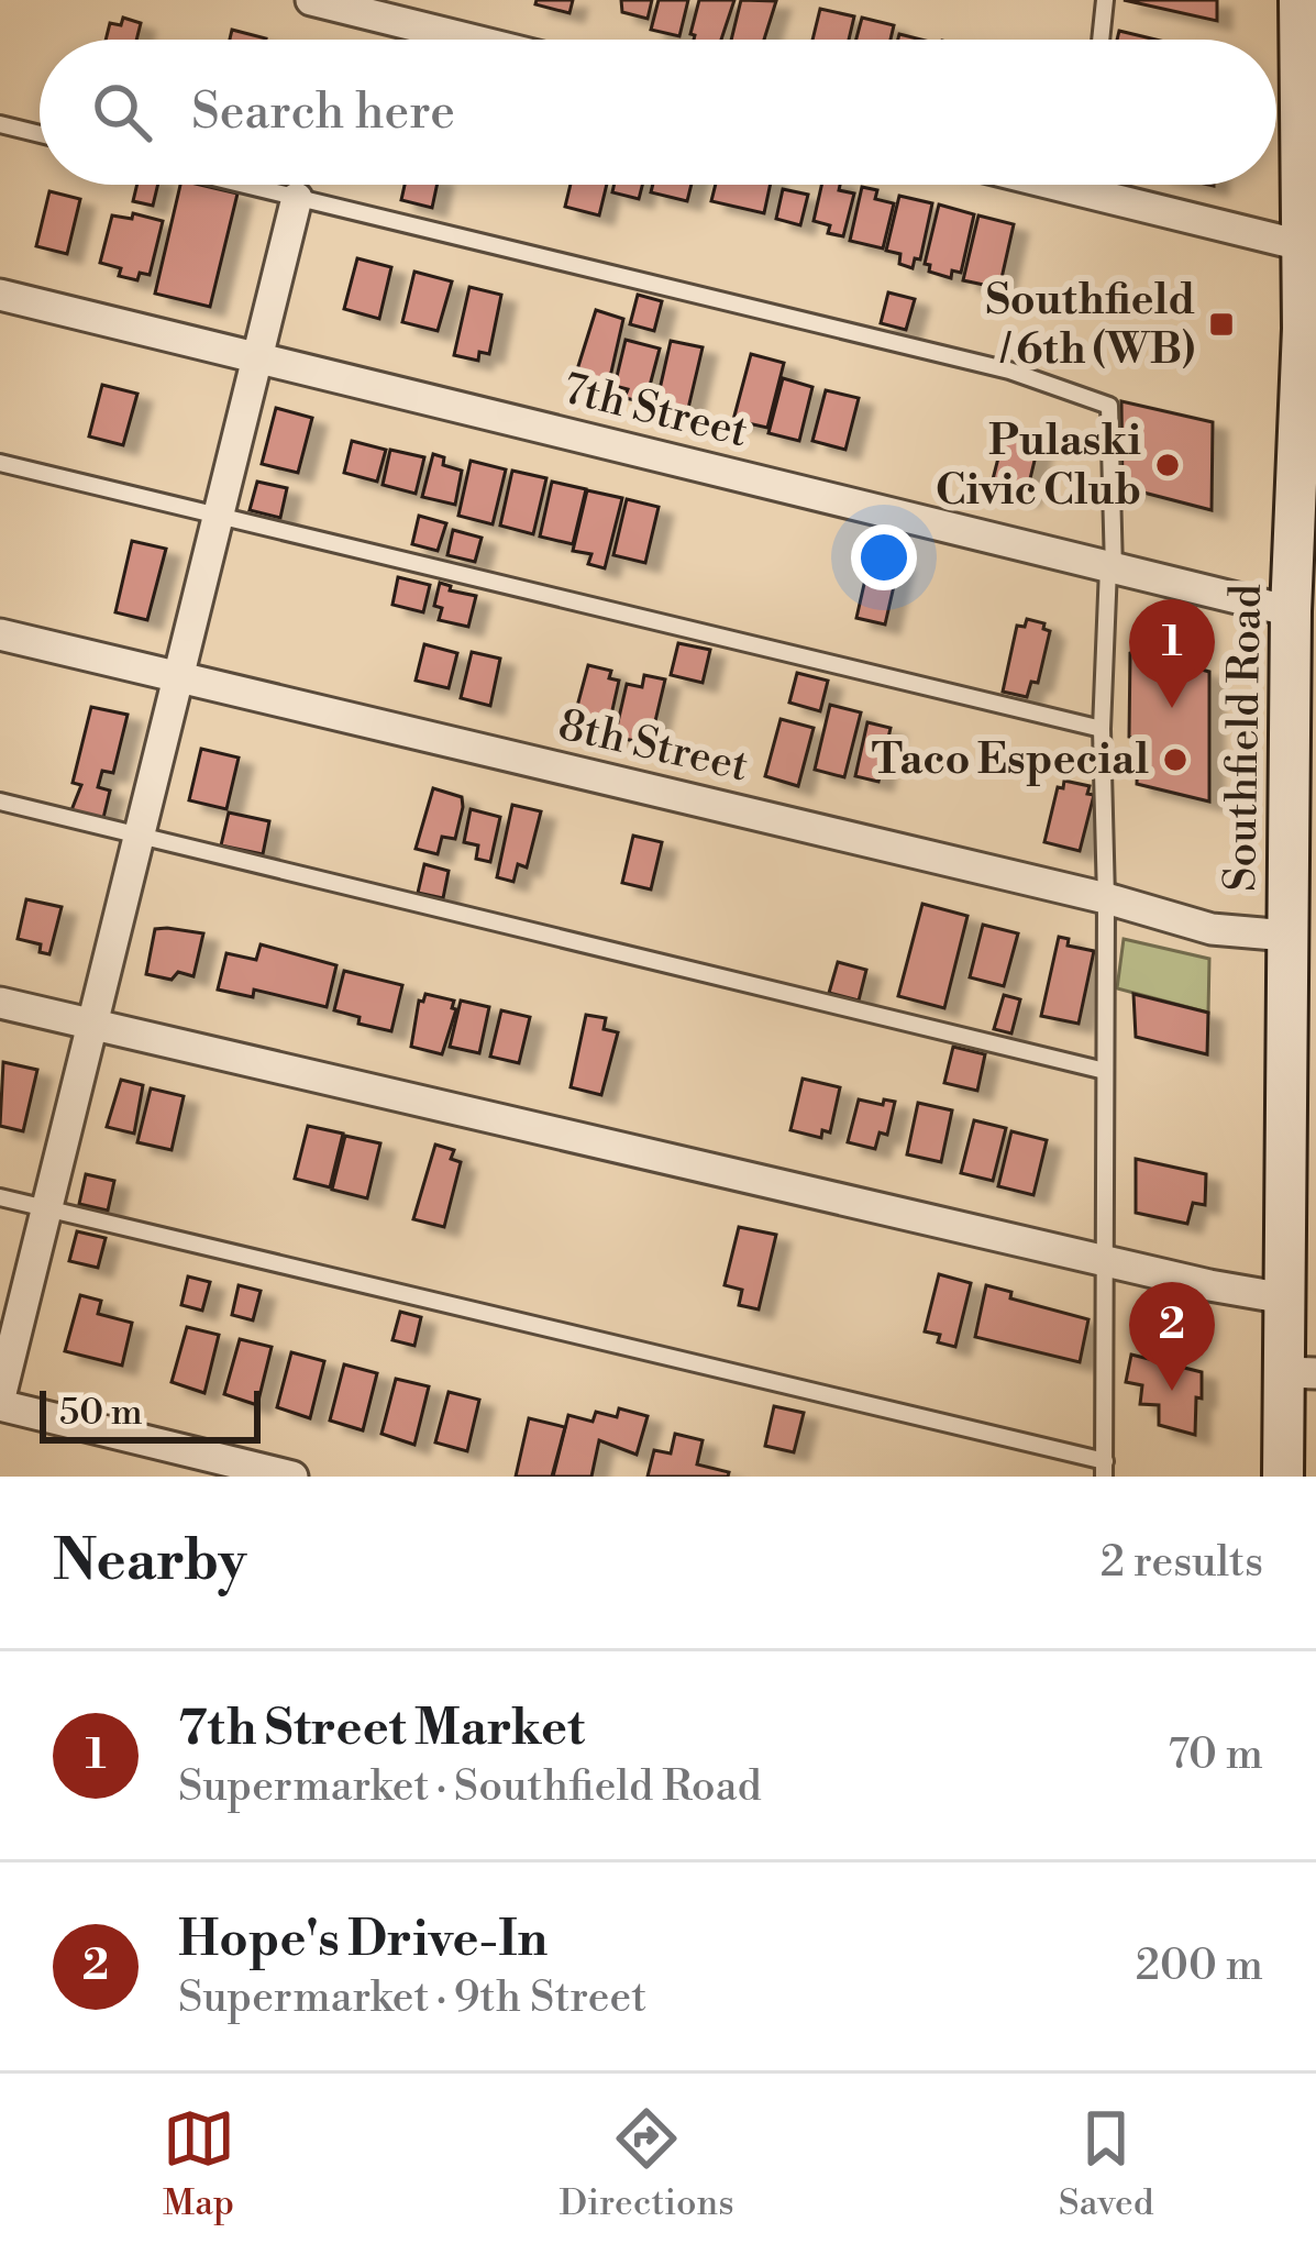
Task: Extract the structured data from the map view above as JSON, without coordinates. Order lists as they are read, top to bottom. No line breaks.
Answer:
{"streets":{"main road":["Southfield Road"],"street":["7th Street","8th Street"]},"crossings":[["7th Street","Southfield Road"],["Southfield Road","8th Street"]],"places":{"transit":["Southfield / 6th (WB)"],"other":["Pulaski Civic Club","Taco Especial"]},"scale_bar":"50 m","page":{"search":"Search here","pins":["1","2"],"scale":"50 m","heading":["Nearby","2 results"],"list":[{"mark":"1","name":"7th Street Market","note":"Supermarket · Southfield Road","value":"70 m"},{"mark":"2","name":"Hope's Drive-In","note":"Supermarket · 9th Street","value":"200 m"}],"nav":["Map","Directions","Saved"]}}
